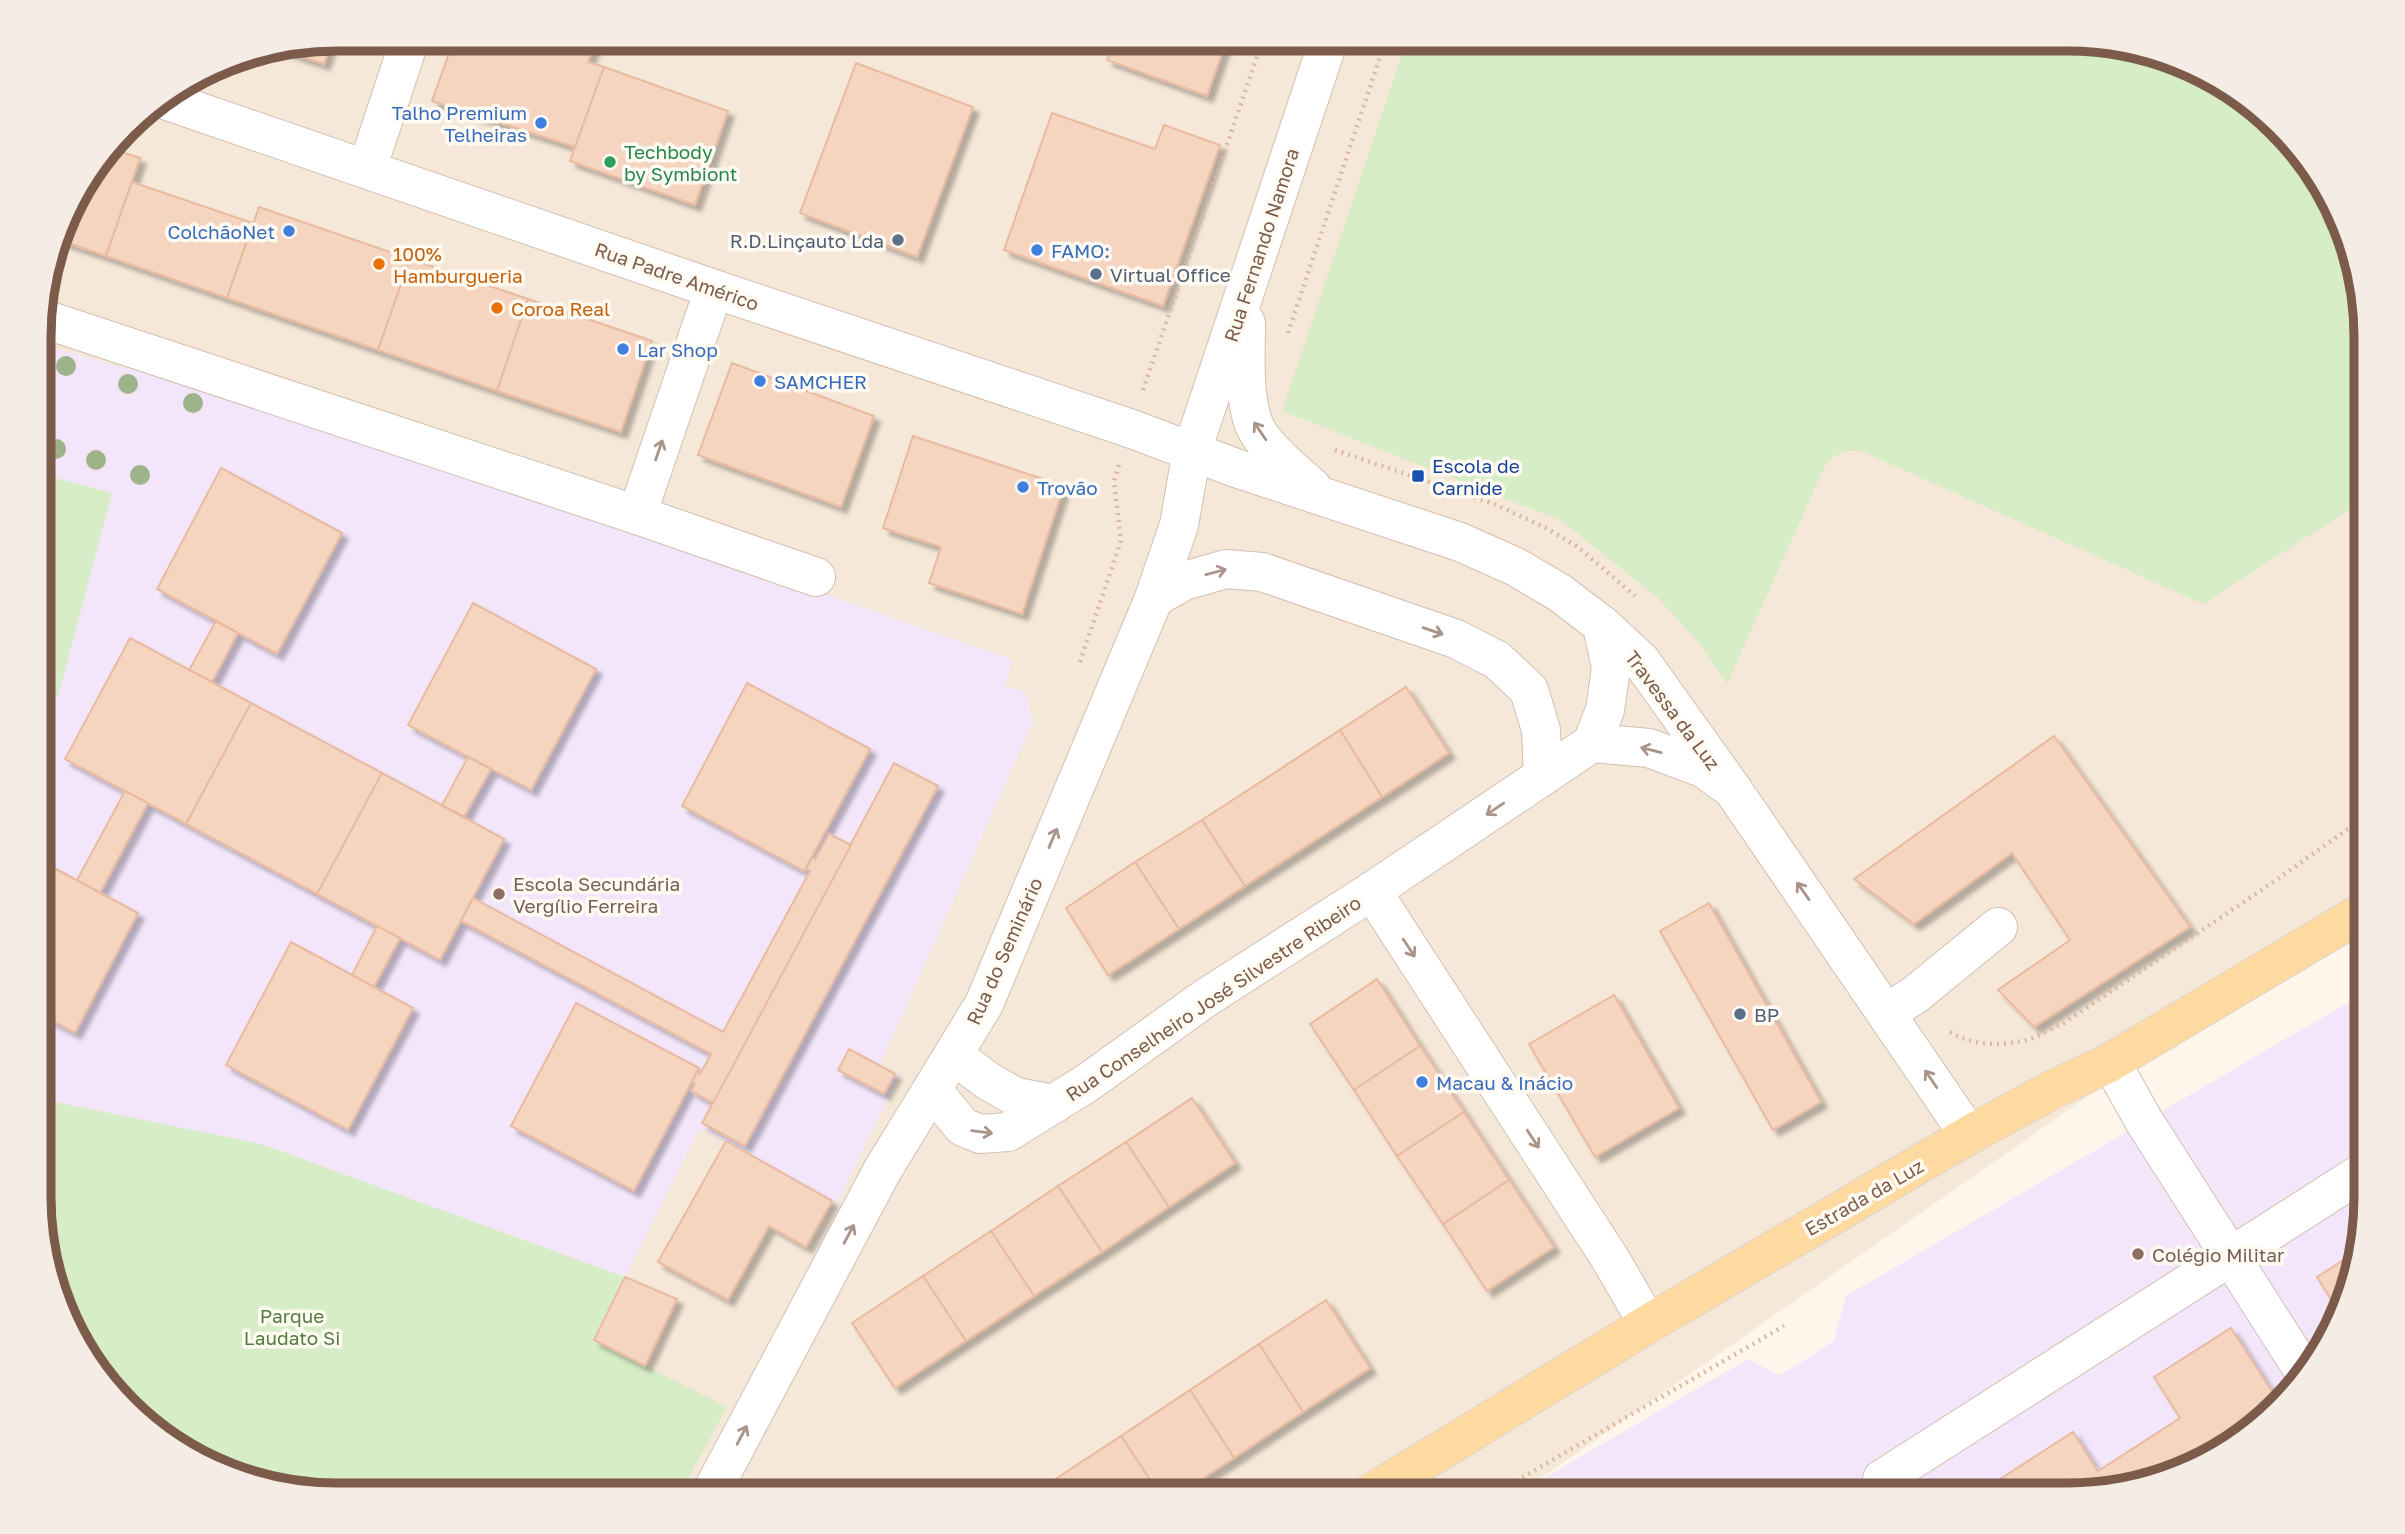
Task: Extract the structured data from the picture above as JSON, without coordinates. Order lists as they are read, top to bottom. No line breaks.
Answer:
{"streets":{"main road":["Estrada da Luz"],"street":["Rua Fernando Namora","Rua Padre Américo","Travessa da Luz","Rua do Seminário","Rua Conselheiro José Silvestre Ribeiro"]},"crossings":[["Rua Fernando Namora","Rua Padre Américo"],["Rua Fernando Namora","Travessa da Luz"],["Rua Fernando Namora","Rua do Seminário"],["Rua Padre Américo","Travessa da Luz"],["Rua Padre Américo","Rua do Seminário"],["Travessa da Luz","Rua do Seminário"],["Travessa da Luz","Estrada da Luz"],["Rua do Seminário","Rua Conselheiro José Silvestre Ribeiro"],["Rua Conselheiro José Silvestre Ribeiro","Estrada da Luz"]],"one_way":["Travessa da Luz","Rua do Seminário"],"parks":["Parque Laudato Si"],"places":{"other":["Talho Premium Telheiras","Techbody by Symbiont","ColchãoNet","R.D.Linçauto Lda","FAMO:","100% Hamburgueria","Virtual Office","Coroa Real","Lar Shop","SAMCHER","Trovão","Escola Secundária Vergílio Ferreira","BP","Macau & Inácio","Colégio Militar"],"transit":["Escola de Carnide"]}}
